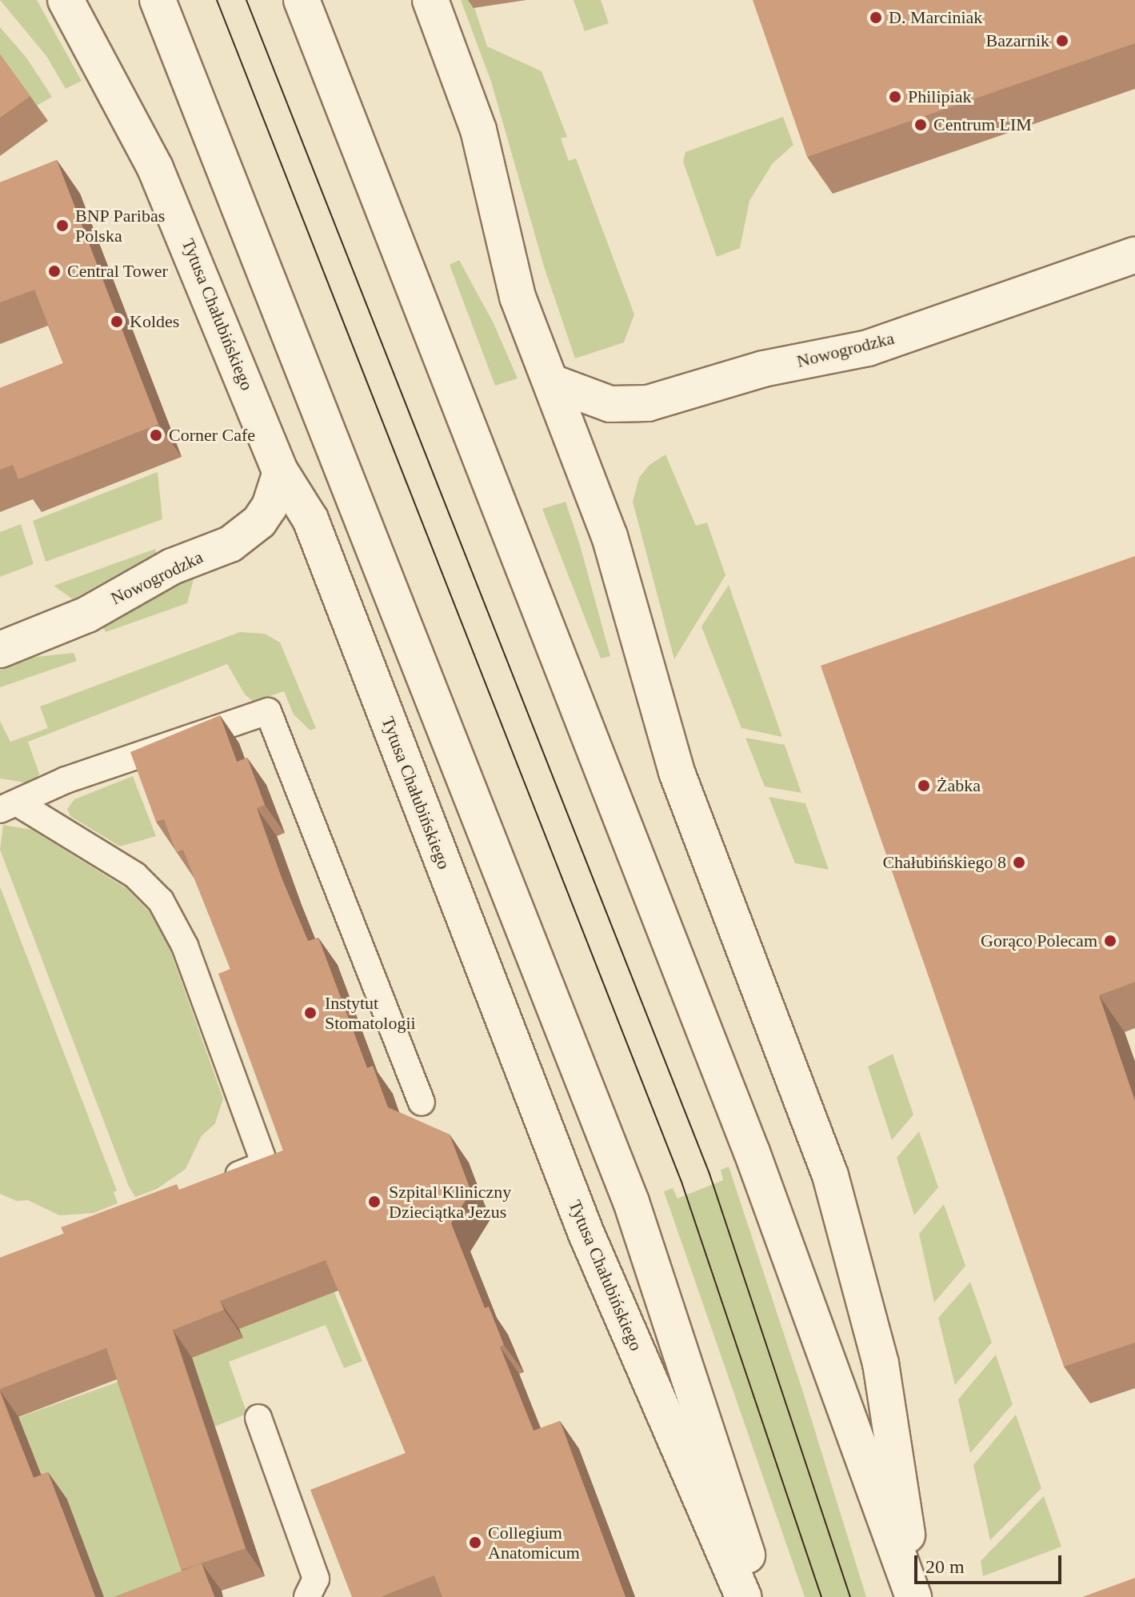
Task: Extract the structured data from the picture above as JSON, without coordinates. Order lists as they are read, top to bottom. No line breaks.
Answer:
{"streets":{"main road":["Tytusa Chałubińskiego","Nowogrodzka"]},"crossings":[["Tytusa Chałubińskiego","Nowogrodzka"]],"places":["D. Marciniak","Bazarnik","Philipiak","Centrum LIM","BNP Paribas Polska","Central Tower","Koldes","Corner Cafe","Żabka","Chałubińskiego 8","Gorąco Polecam","Instytut Stomatologii","Szpital Kliniczny Dzieciątka Jezus","Collegium Anatomicum"],"scale_bar":"20 m"}
